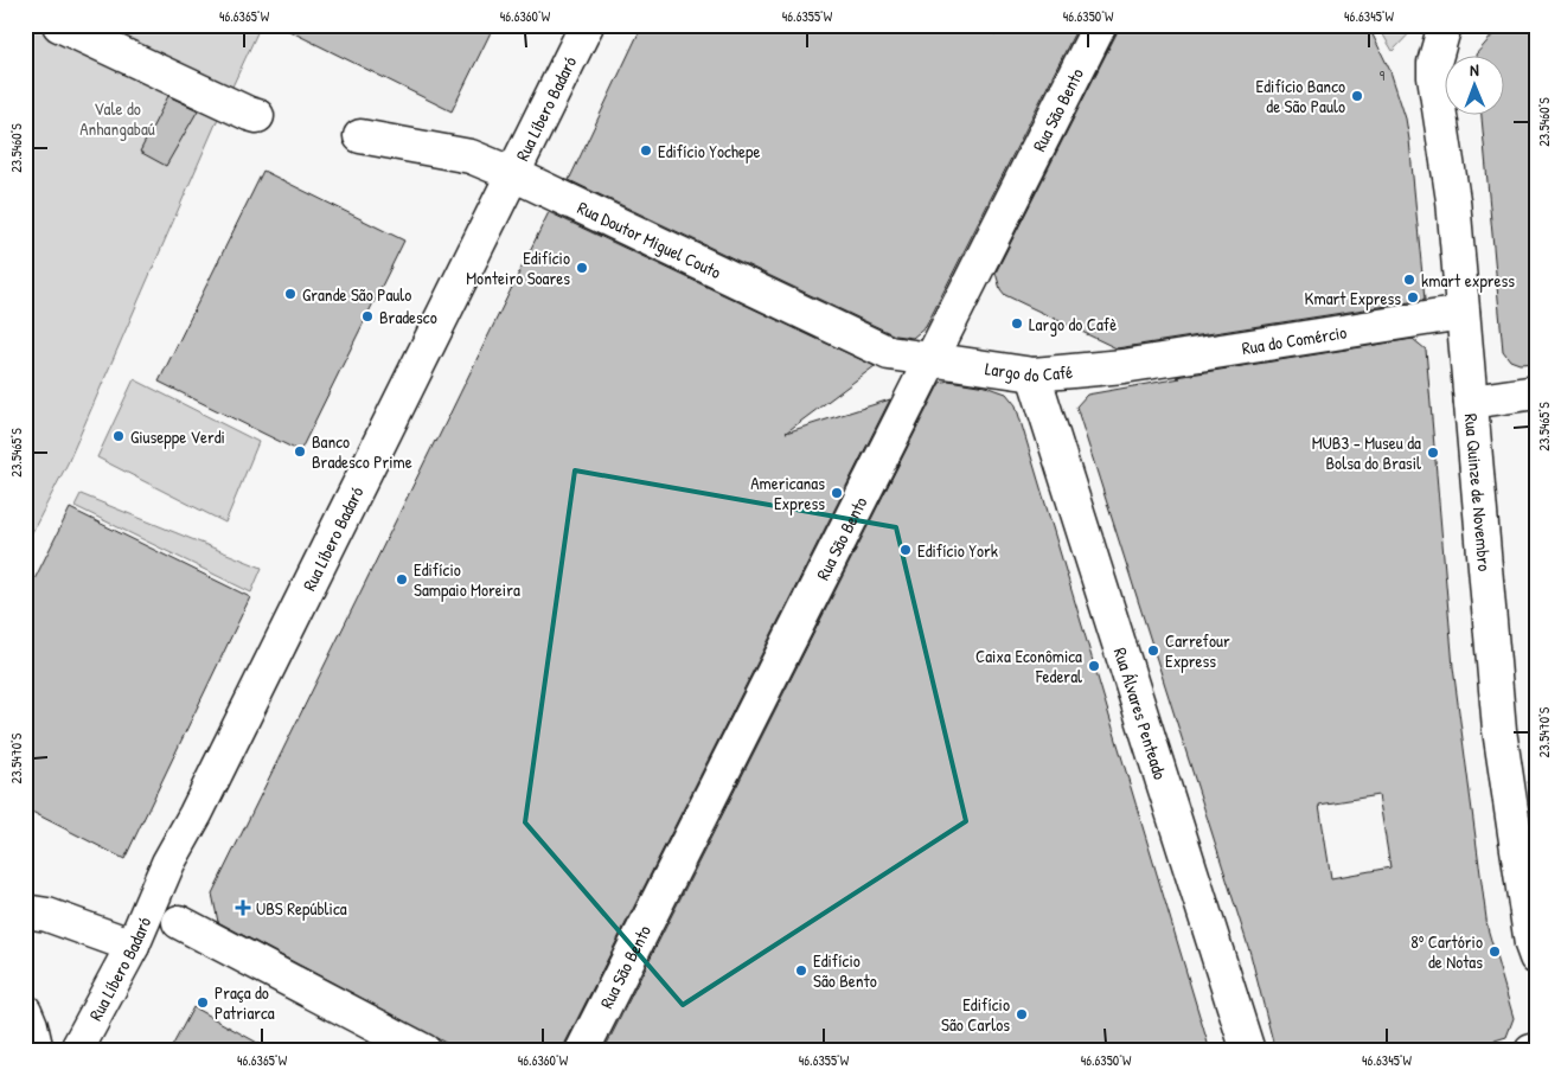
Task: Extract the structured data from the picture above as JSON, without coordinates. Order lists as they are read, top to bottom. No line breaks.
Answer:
{"streets":{"street":["Rua Líbero Badaró","Rua São Bento","Rua Doutor Miguel Couto","Rua do Comércio","Largo do Café","Rua Quinze de Novembro","Rua Álvares Penteado"]},"crossings":[["Rua Líbero Badaró","Rua Doutor Miguel Couto"],["Rua São Bento","Rua Doutor Miguel Couto"],["Rua São Bento","Largo do Café"],["Rua Doutor Miguel Couto","Largo do Café"],["Rua do Comércio","Largo do Café"],["Rua do Comércio","Rua Quinze de Novembro"],["Largo do Café","Rua Álvares Penteado"]],"parks":["Vale do Anhangabaú"],"places":{"other":["Edifício Banco de São Paulo","Edifício Yochepe","Edifício Monteiro Soares","kmart express","Grande São Paulo","Kmart Express","Bradesco","Largo do Cafè","Giuseppe Verdi","Banco Bradesco Prime","MUB3 - Museu da Bolsa do Brasil","Americanas Express","Edifício York","Edifício Sampaio Moreira","Carrefour Express","Caixa Econômica Federal","8º Cartório de Notas","Edifício São Bento","Praça do Patriarca","Edifício São Carlos"],"health":["UBS República"]},"house_numbers":["9"],"north":"top","coordinates":["46.6365°W","46.6360°W","46.6355°W","46.6350°W","46.6345°W","23.5460°S","23.5465°S","23.5470°S"]}
